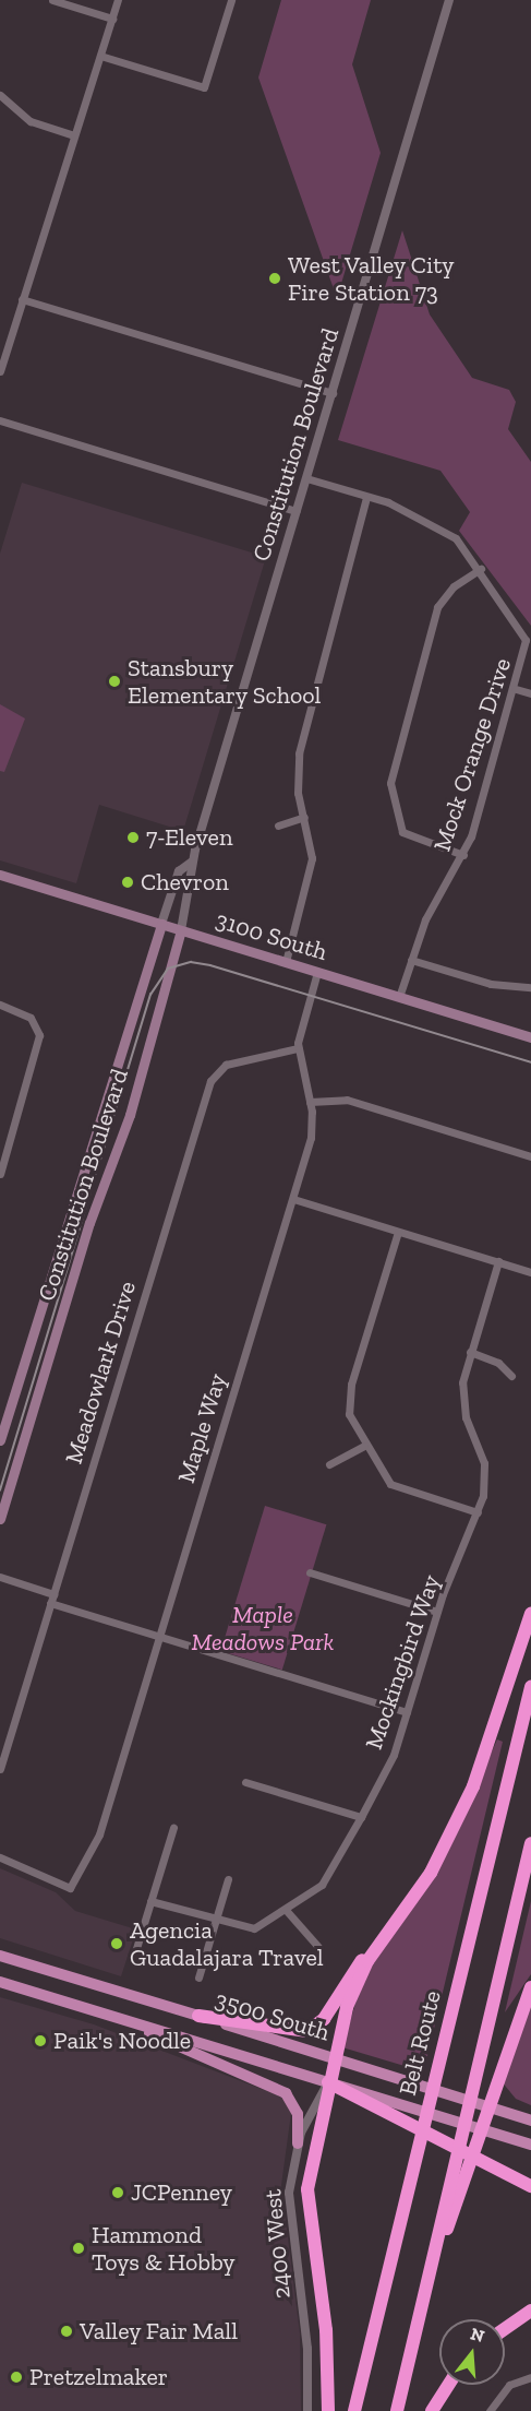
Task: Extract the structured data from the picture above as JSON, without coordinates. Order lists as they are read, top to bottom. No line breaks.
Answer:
{"streets":{"highway":["Belt Route"],"main road":["Constitution Boulevard","3100 South","3500 South"],"street":["Mock Orange Drive","Meadowlark Drive","Maple Way","Mockingbird Way","2400 West"]},"crossings":[["Constitution Boulevard","Mock Orange Drive"],["Constitution Boulevard","3100 South"],["Mock Orange Drive","3100 South"],["3100 South","Maple Way"],["Meadowlark Drive","Maple Way"],["3500 South","2400 West"]],"parks":["Maple Meadows Park"],"places":["West Valley City Fire Station 73","Stansbury Elementary School","7-Eleven","Chevron","Agencia Guadalajara Travel","Paik's Noodle","JCPenney","Hammond Toys & Hobby","Valley Fair Mall","Pretzelmaker"],"north":"top"}
